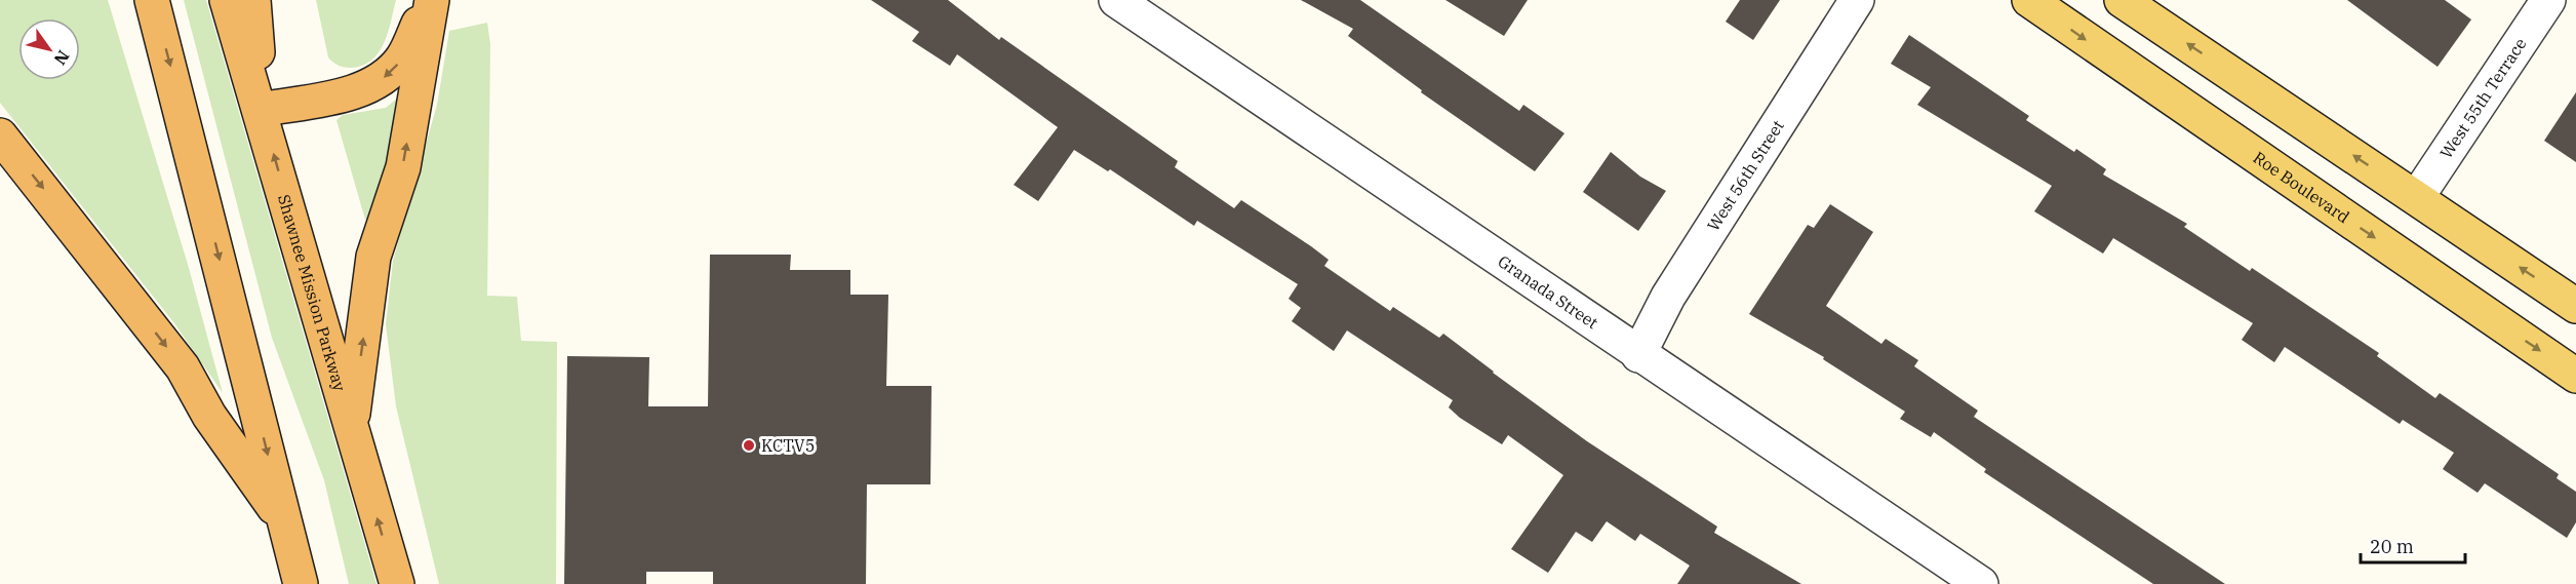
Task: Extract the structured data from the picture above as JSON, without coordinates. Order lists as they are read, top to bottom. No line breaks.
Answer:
{"streets":{"highway":["Shawnee Mission Parkway"],"main road":["Roe Boulevard"],"street":["West 55th Terrace","West 56th Street","Granada Street"]},"crossings":[["West 56th Street","Granada Street"]],"places":["KCTV5"],"scale_bar":"20 m","north":"bottom right"}
